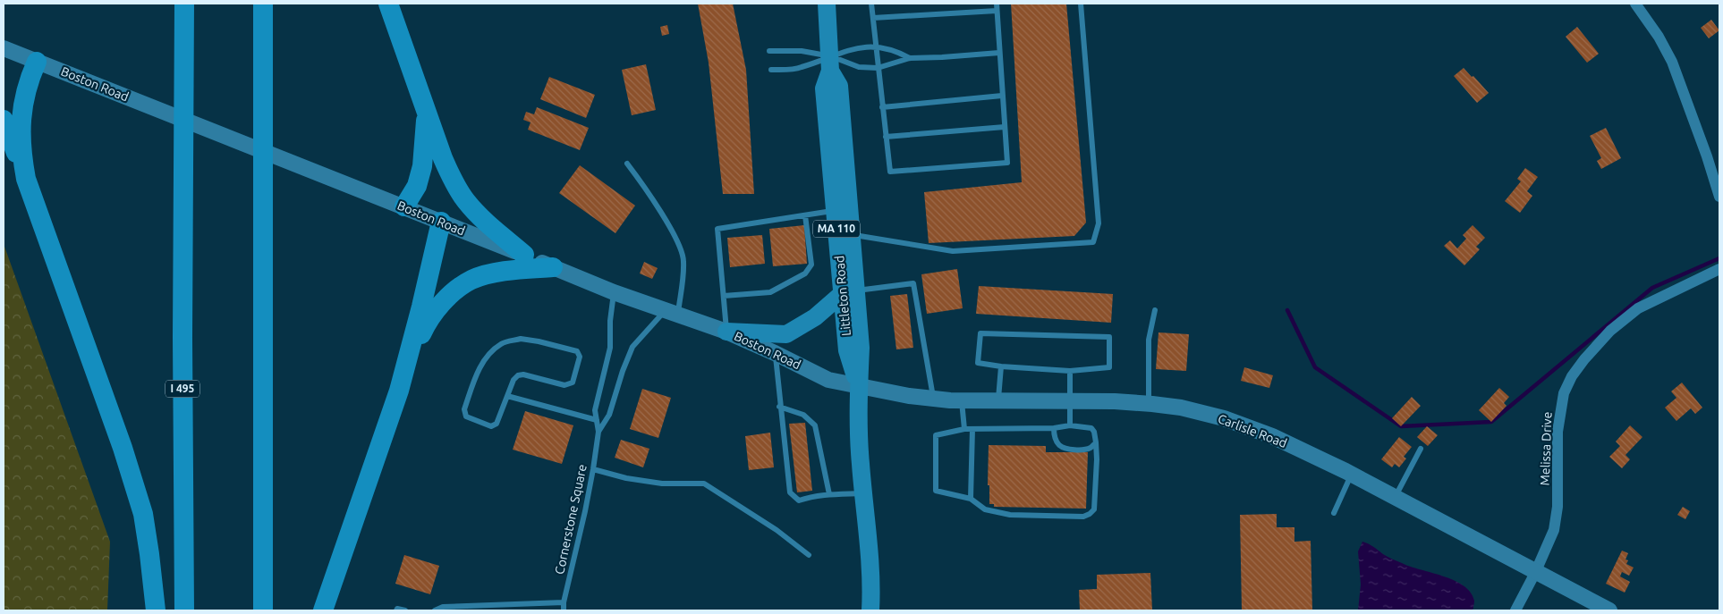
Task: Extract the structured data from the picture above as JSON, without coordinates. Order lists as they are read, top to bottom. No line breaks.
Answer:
{"streets":{"highway":["I 495"],"main road":["Boston Road","MA 110","Littleton Road","Carlisle Road"],"street":["Melissa Drive"],"lane":["Cornerstone Square"]},"crossings":[["Boston Road","Littleton Road"],["Boston Road","Carlisle Road"],["Boston Road","Cornerstone Square"],["Littleton Road","Carlisle Road"],["Carlisle Road","Melissa Drive"]]}
